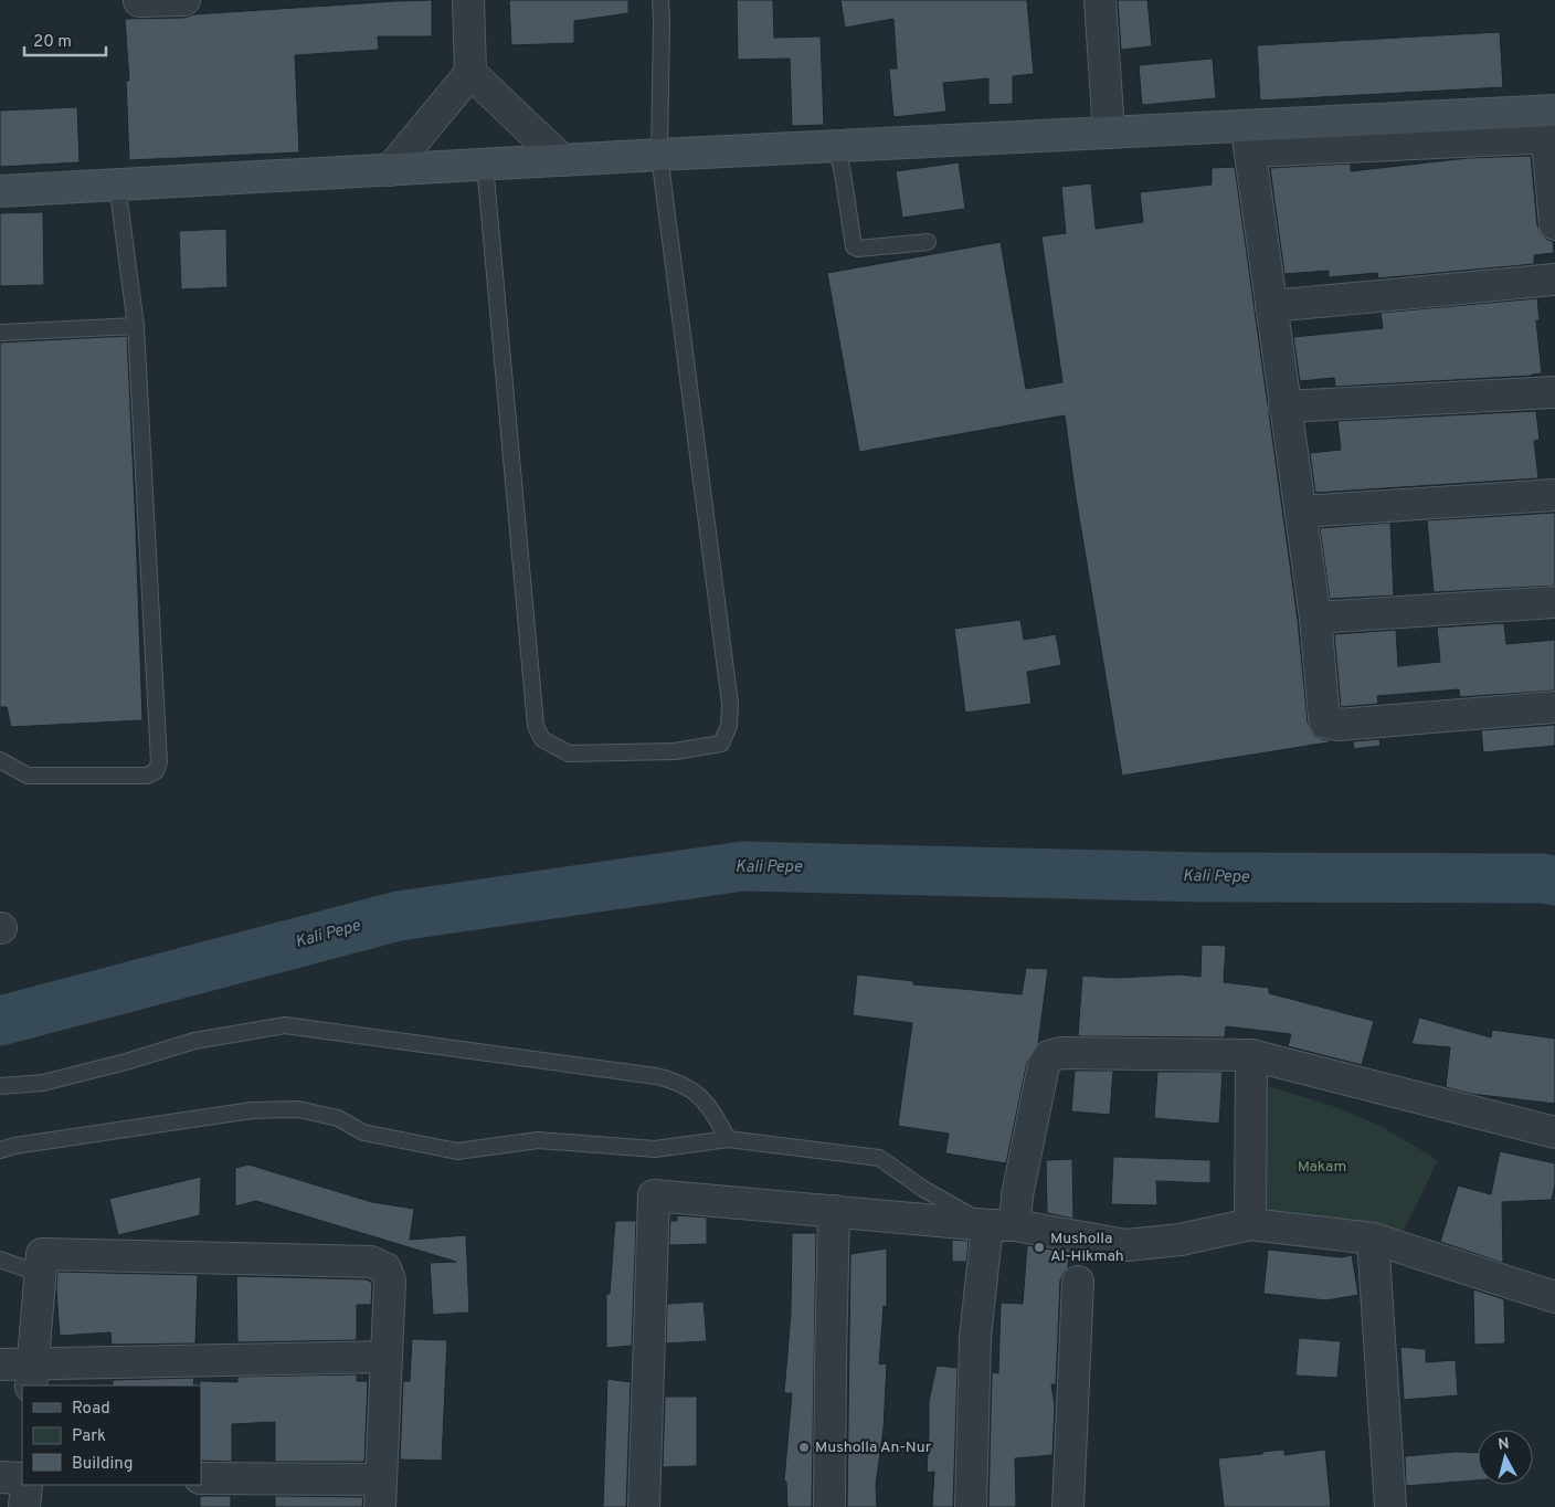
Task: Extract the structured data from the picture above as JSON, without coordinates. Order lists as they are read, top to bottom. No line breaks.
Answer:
{"water":["Kali Pepe"],"parks":["Makam"],"places":["Musholla Al-Hikmah","Musholla An-Nur"],"legend":["Road","Park","Building"],"scale_bar":"20 m","north":"top"}
